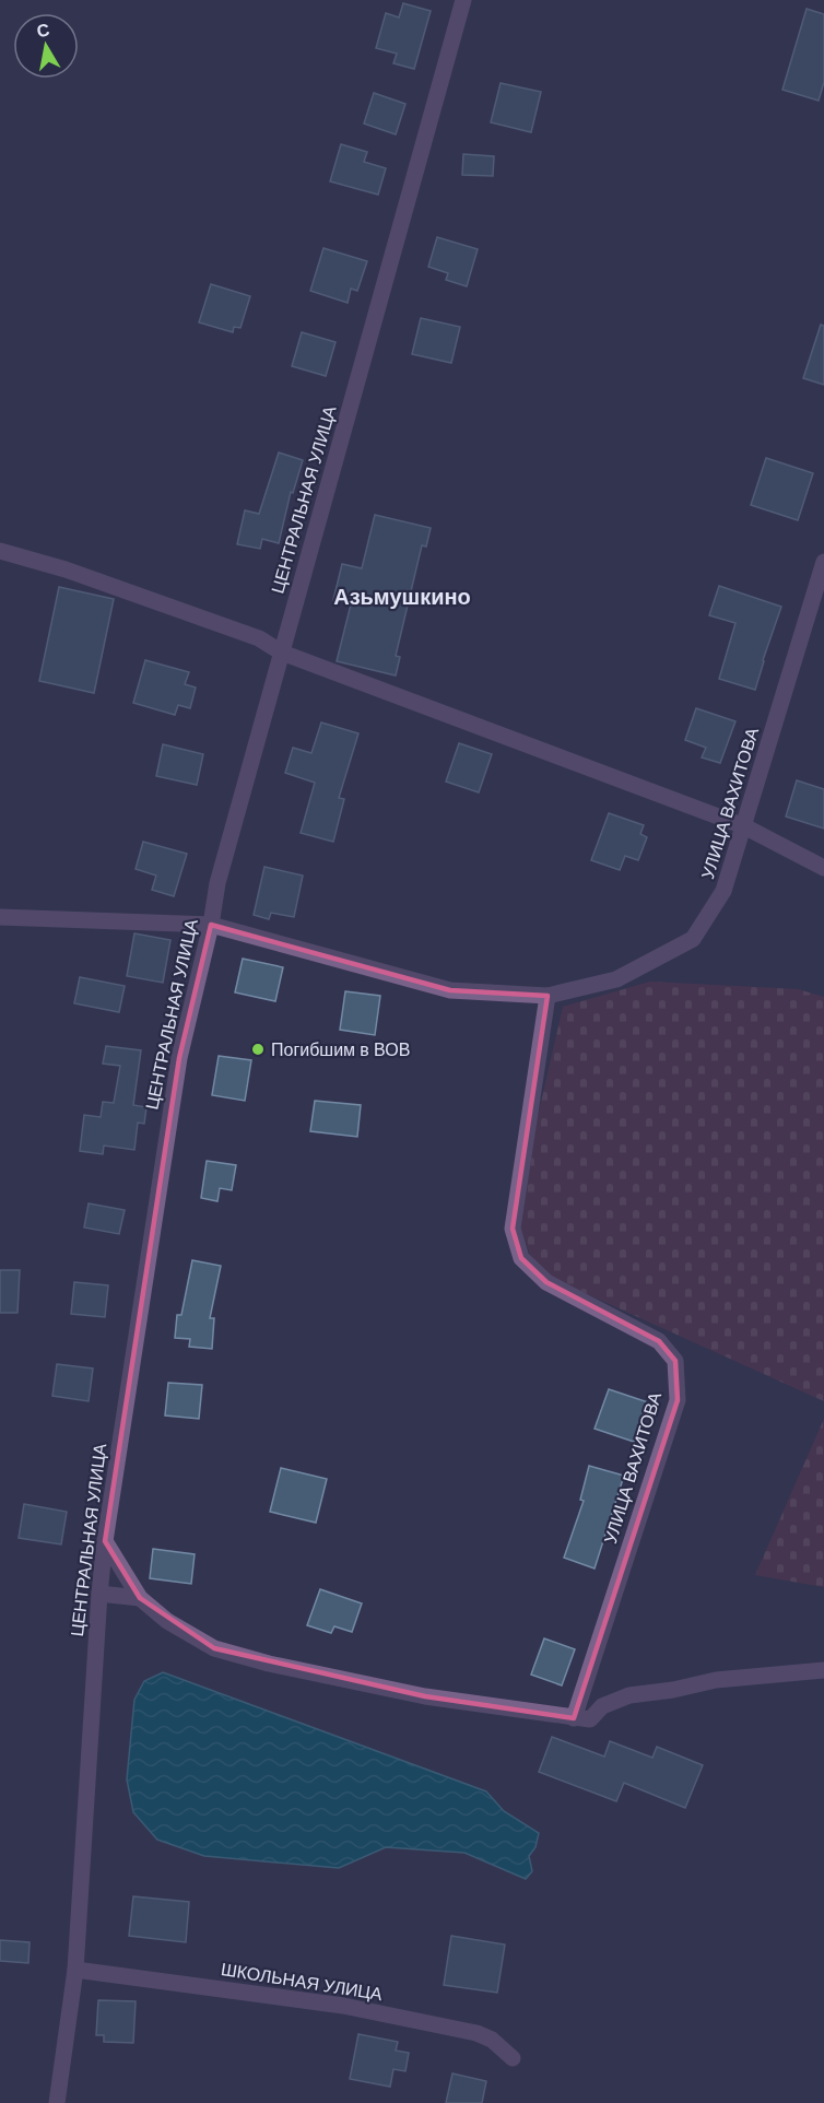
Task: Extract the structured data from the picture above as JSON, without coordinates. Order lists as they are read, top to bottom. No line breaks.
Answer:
{"streets":{"street":["ЦЕНТРАЛЬНАЯ УЛИЦА","УЛИЦА ВАХИТОВА","ШКОЛЬНАЯ УЛИЦА"]},"crossings":[["ЦЕНТРАЛЬНАЯ УЛИЦА","УЛИЦА ВАХИТОВА"],["ЦЕНТРАЛЬНАЯ УЛИЦА","ШКОЛЬНАЯ УЛИЦА"]],"districts":["Азьмушкино"],"places":["Погибшим в ВОВ"],"north":"top"}
